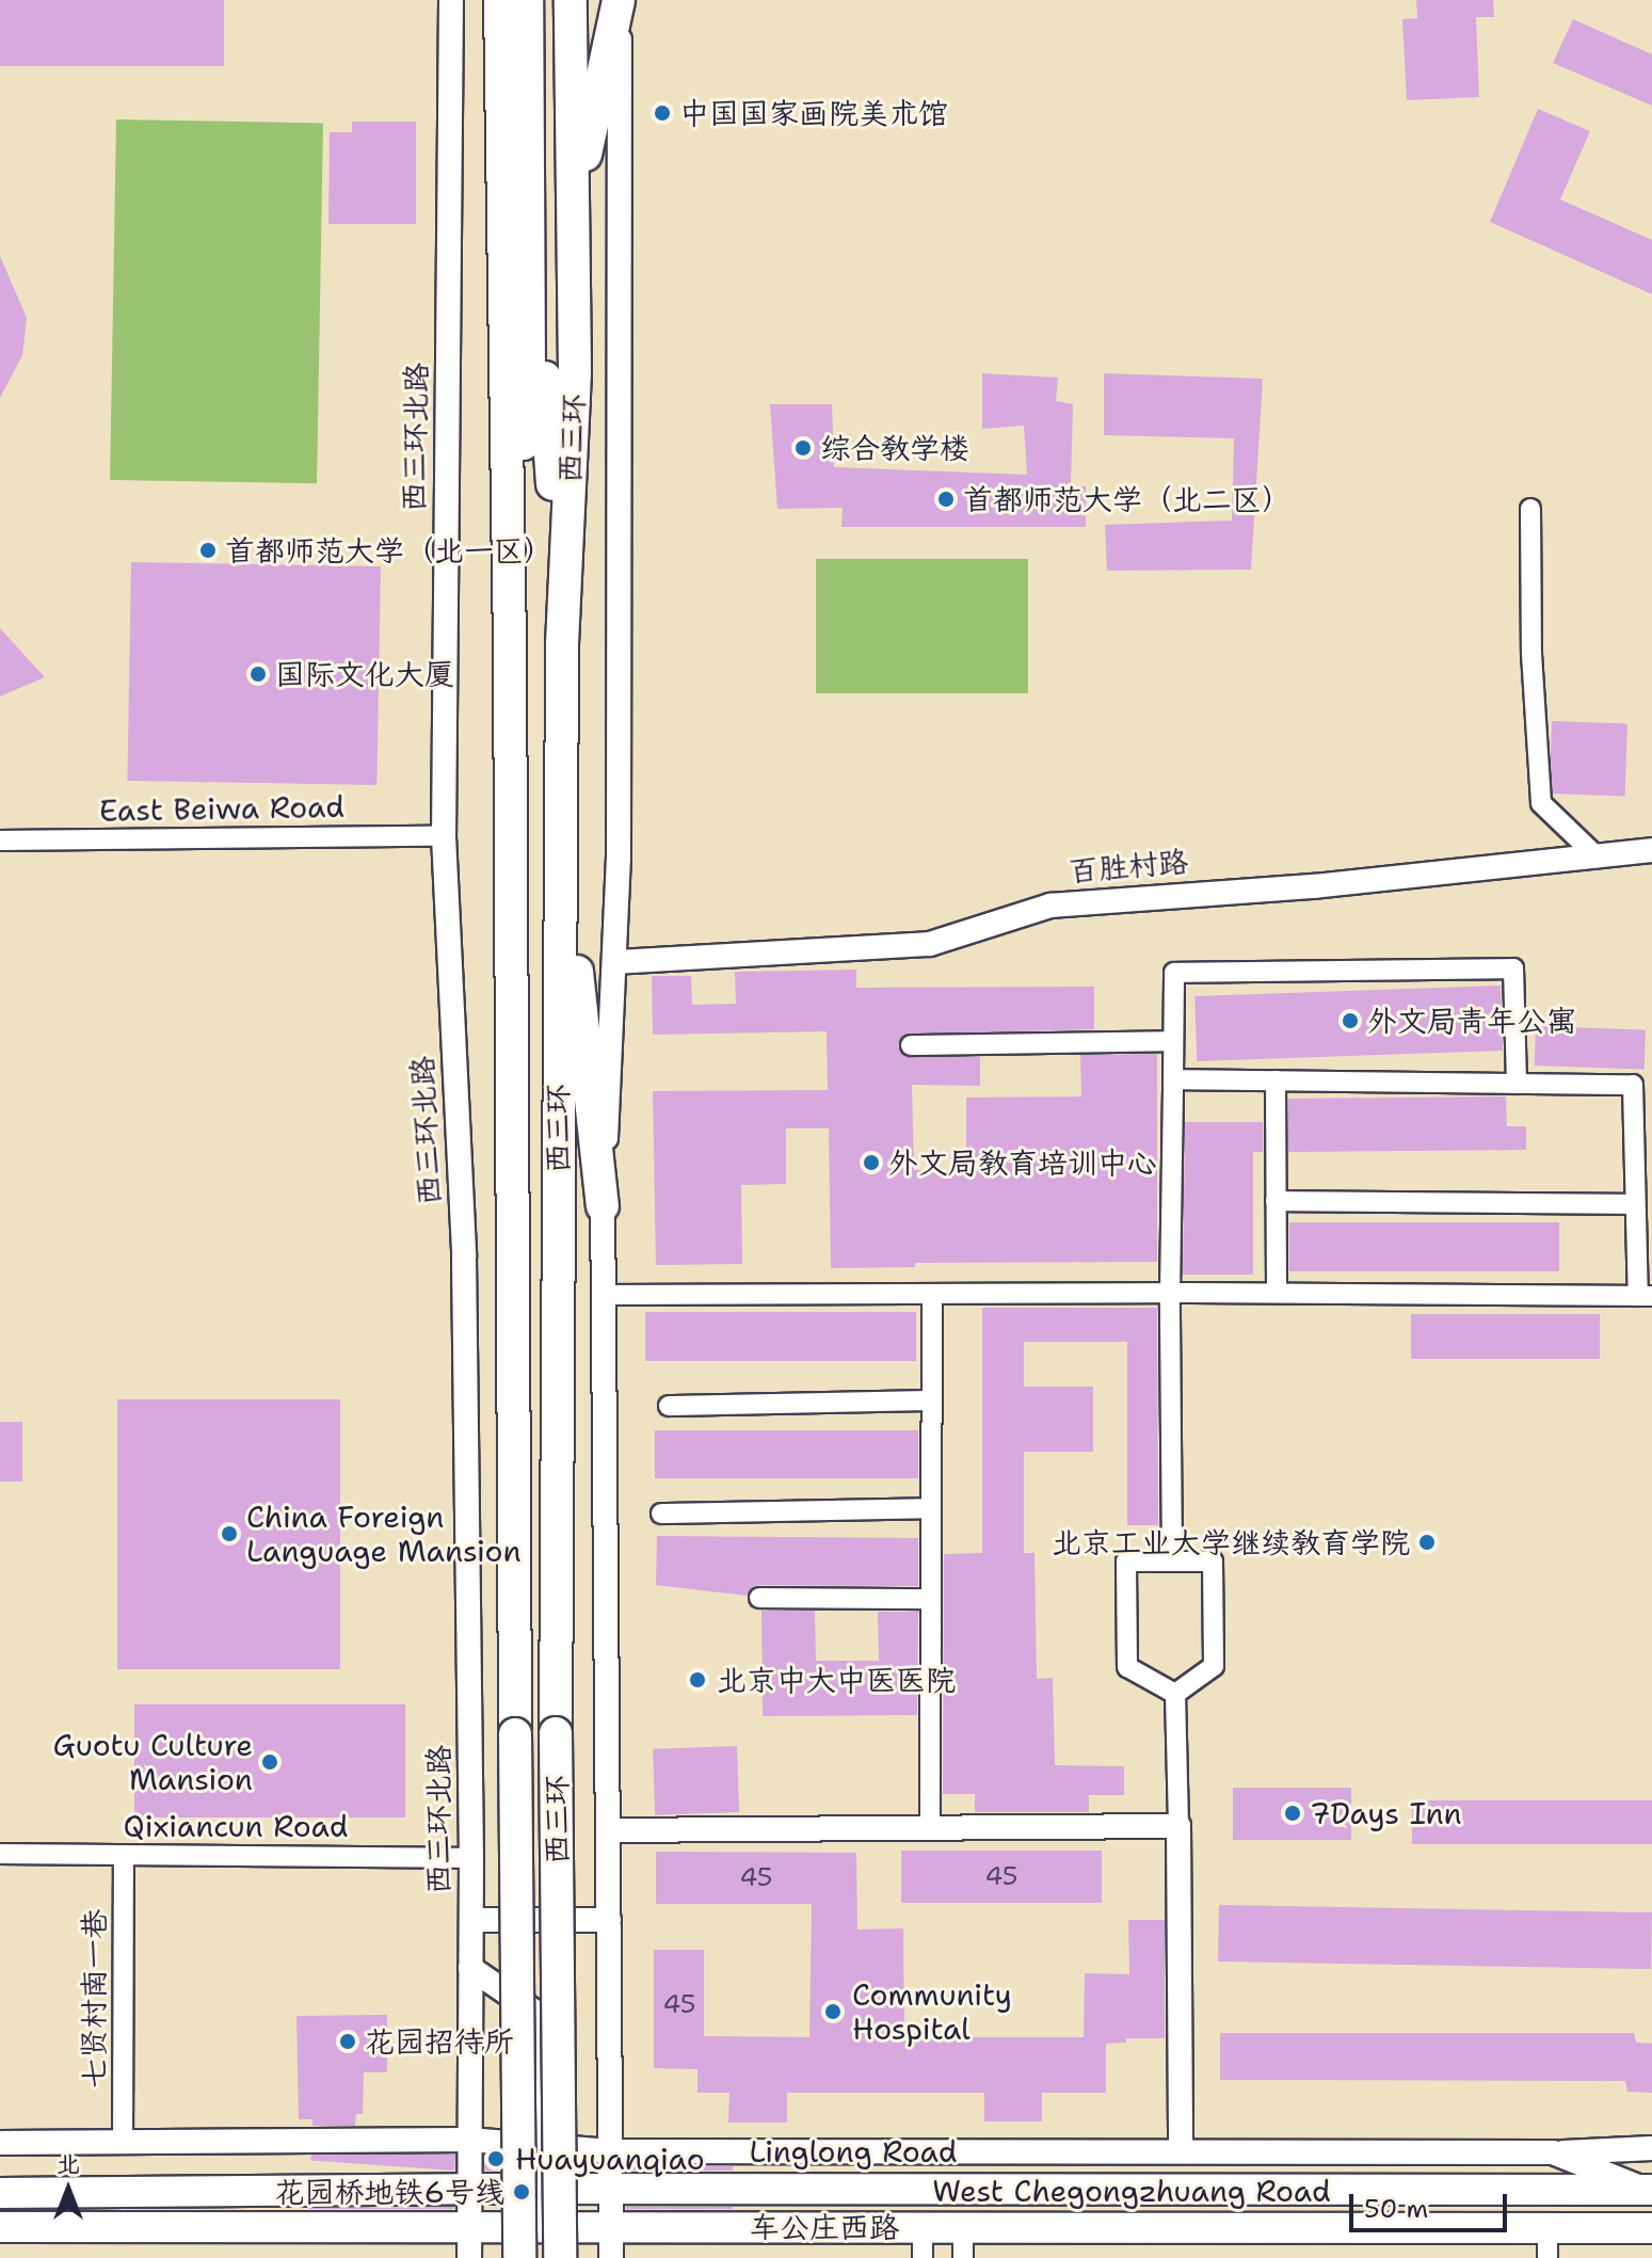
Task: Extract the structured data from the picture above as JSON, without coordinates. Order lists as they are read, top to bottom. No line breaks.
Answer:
{"streets":{"highway":["西三环"],"main road":["West Chegongzhuang Road","车公庄西路"],"street":["西三环北路","East Beiwa Road","百胜村路","Qixiancun Road","七贤村南一巷","Linglong Road"]},"crossings":[["西三环北路","East Beiwa Road"],["西三环北路","Qixiancun Road"],["西三环北路","Linglong Road"],["西三环北路","West Chegongzhuang Road"],["西三环北路","车公庄西路"],["Qixiancun Road","七贤村南一巷"],["七贤村南一巷","Linglong Road"],["Linglong Road","West Chegongzhuang Road"]],"places":["中国国家画院美术馆","综合教学楼","首都师范大学（北二区）","首都师范大学（北一区）","国际文化大厦","外文局青年公寓","外文局教育培训中心","China Foreign Language Mansion","北京工业大学继续教育学院","北京中大中医医院","Guotu Culture Mansion","7Days Inn","Community Hospital","花园招待所","Huayuanqiao","花园桥地铁6号线"],"house_numbers":["45","45","45"],"scale_bar":"50 m","north":"top"}
